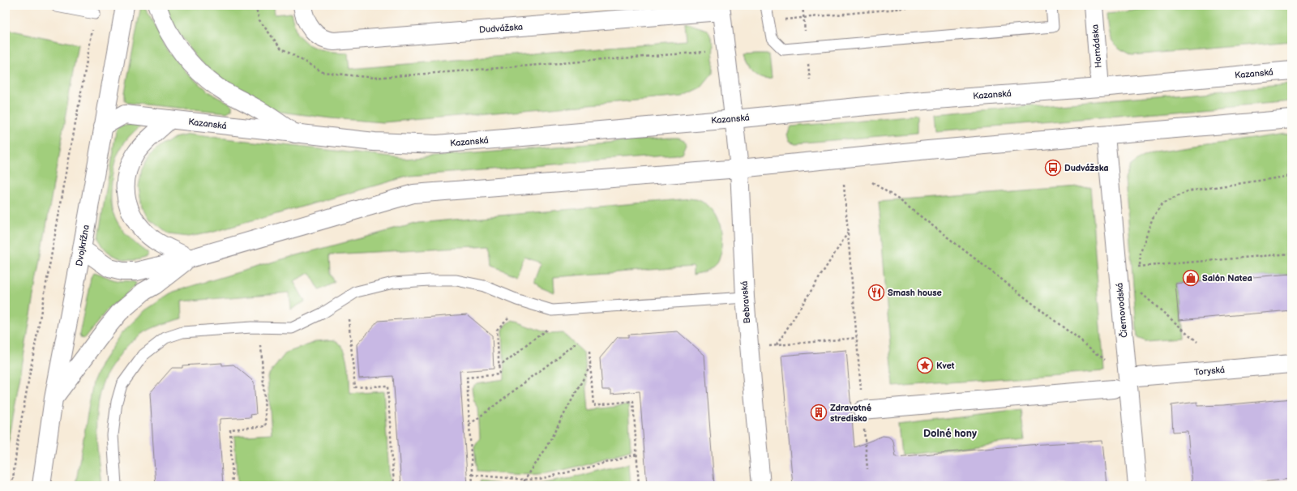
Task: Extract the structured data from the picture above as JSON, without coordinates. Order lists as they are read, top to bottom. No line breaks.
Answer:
{"streets":{"street":["Dudvážska","Hornádska","Kazanská","Dvojkrížna","Bebravská","Čiernovodská","Toryská"]},"crossings":[["Dudvážska","Kazanská"],["Dudvážska","Bebravská"],["Hornádska","Kazanská"],["Kazanská","Dvojkrížna"],["Kazanská","Bebravská"],["Čiernovodská","Toryská"]],"districts":["Dolné hony"],"places":{"bus stop":["Dudvážska"],"shop":["Salón Natea"],"restaurant":["Smash house"],"place":["Kvet"],"building":["Zdravotné stredisko"]}}
